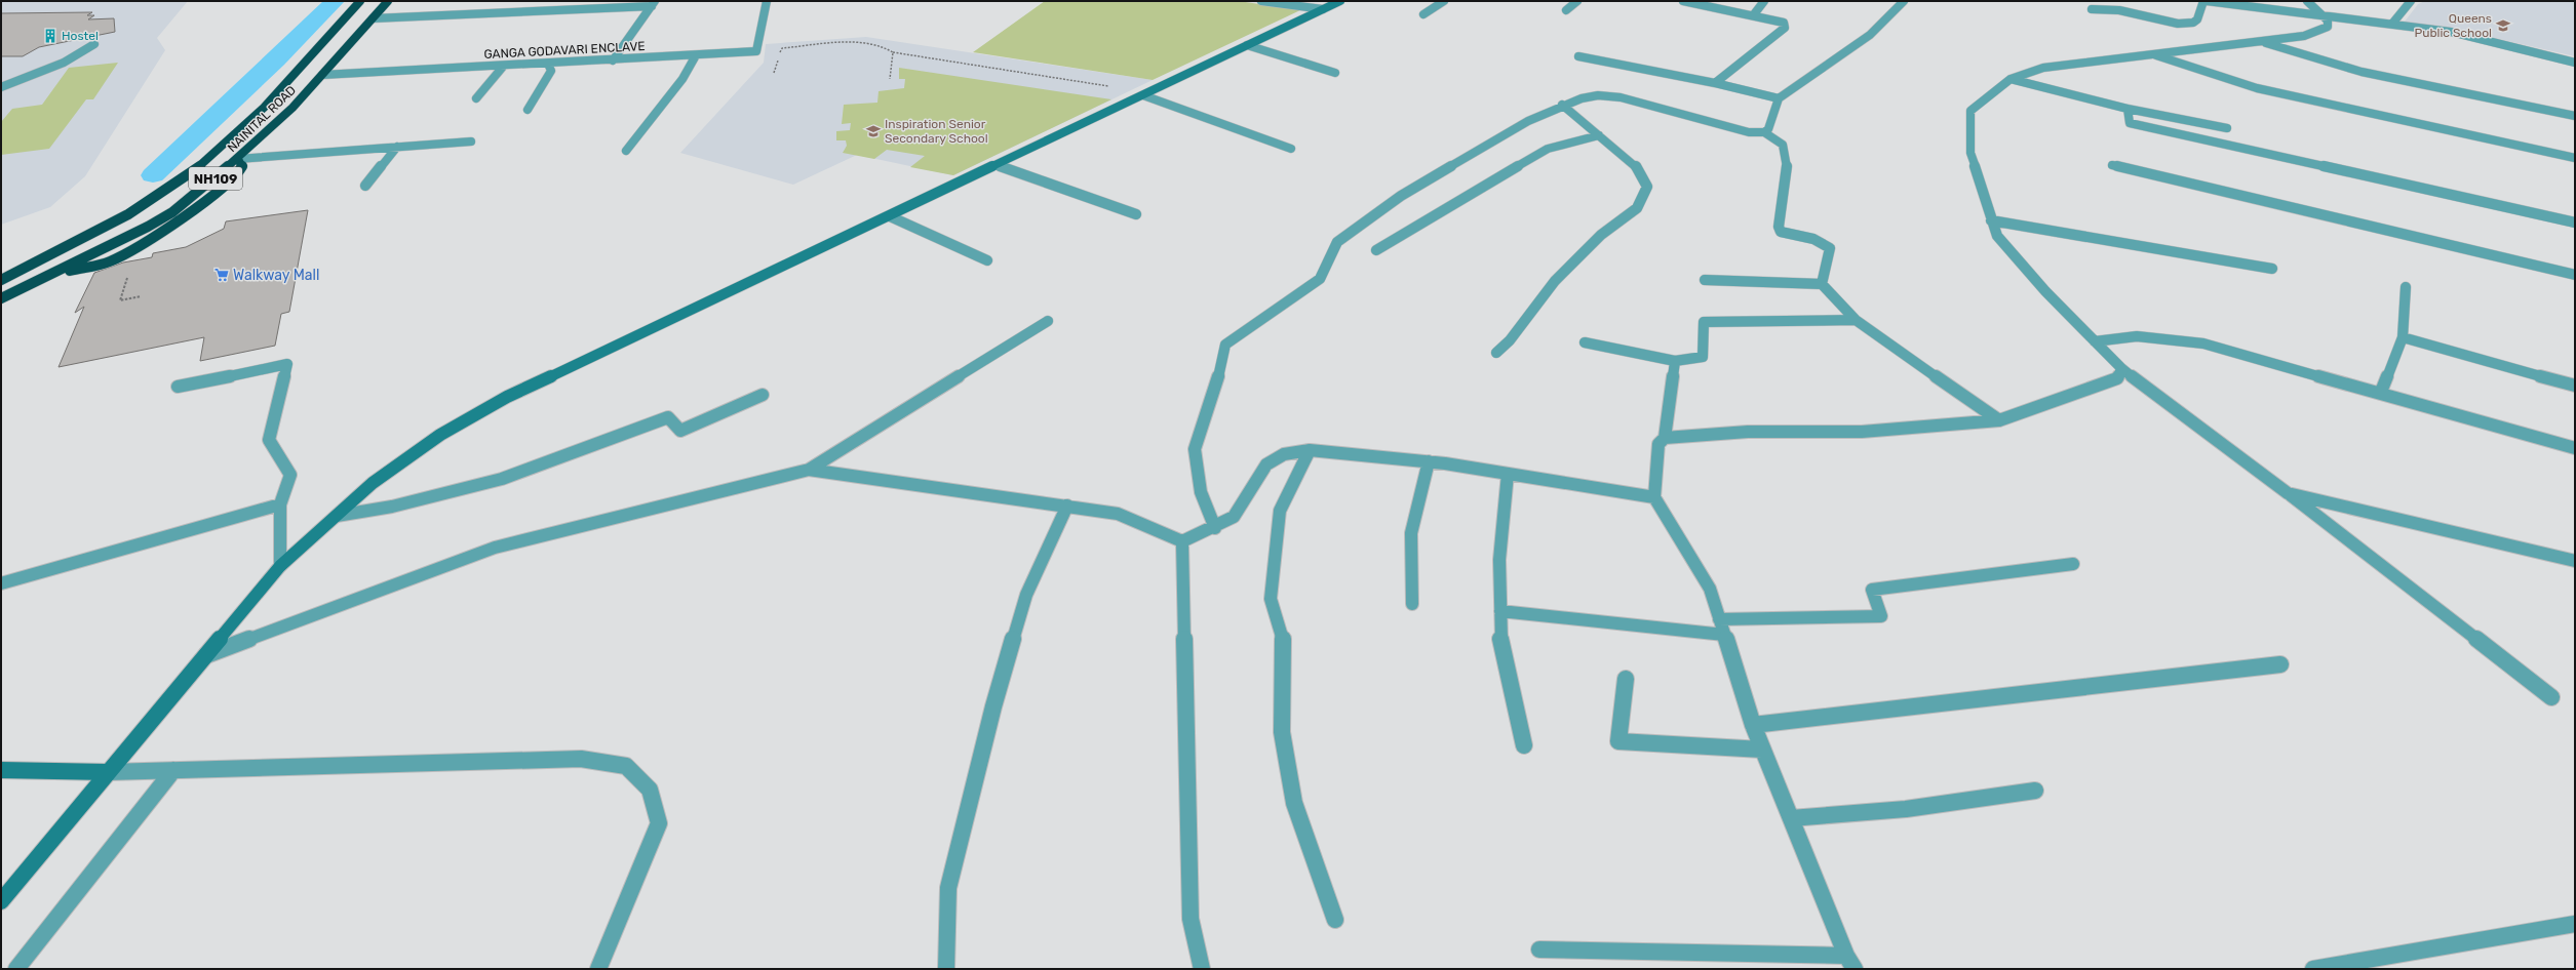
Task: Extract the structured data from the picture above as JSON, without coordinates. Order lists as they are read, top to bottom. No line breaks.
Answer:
{"streets":{"highway":["NAINITAL ROAD","NH109"],"street":["GANGA GODAVARI ENCLAVE"]},"crossings":[["GANGA GODAVARI ENCLAVE","NAINITAL ROAD"]],"places":{"school or university":["Queens Public School","Inspiration Senior Secondary School"],"building":["Hostel"],"supermarket":["Walkway Mall"]}}
